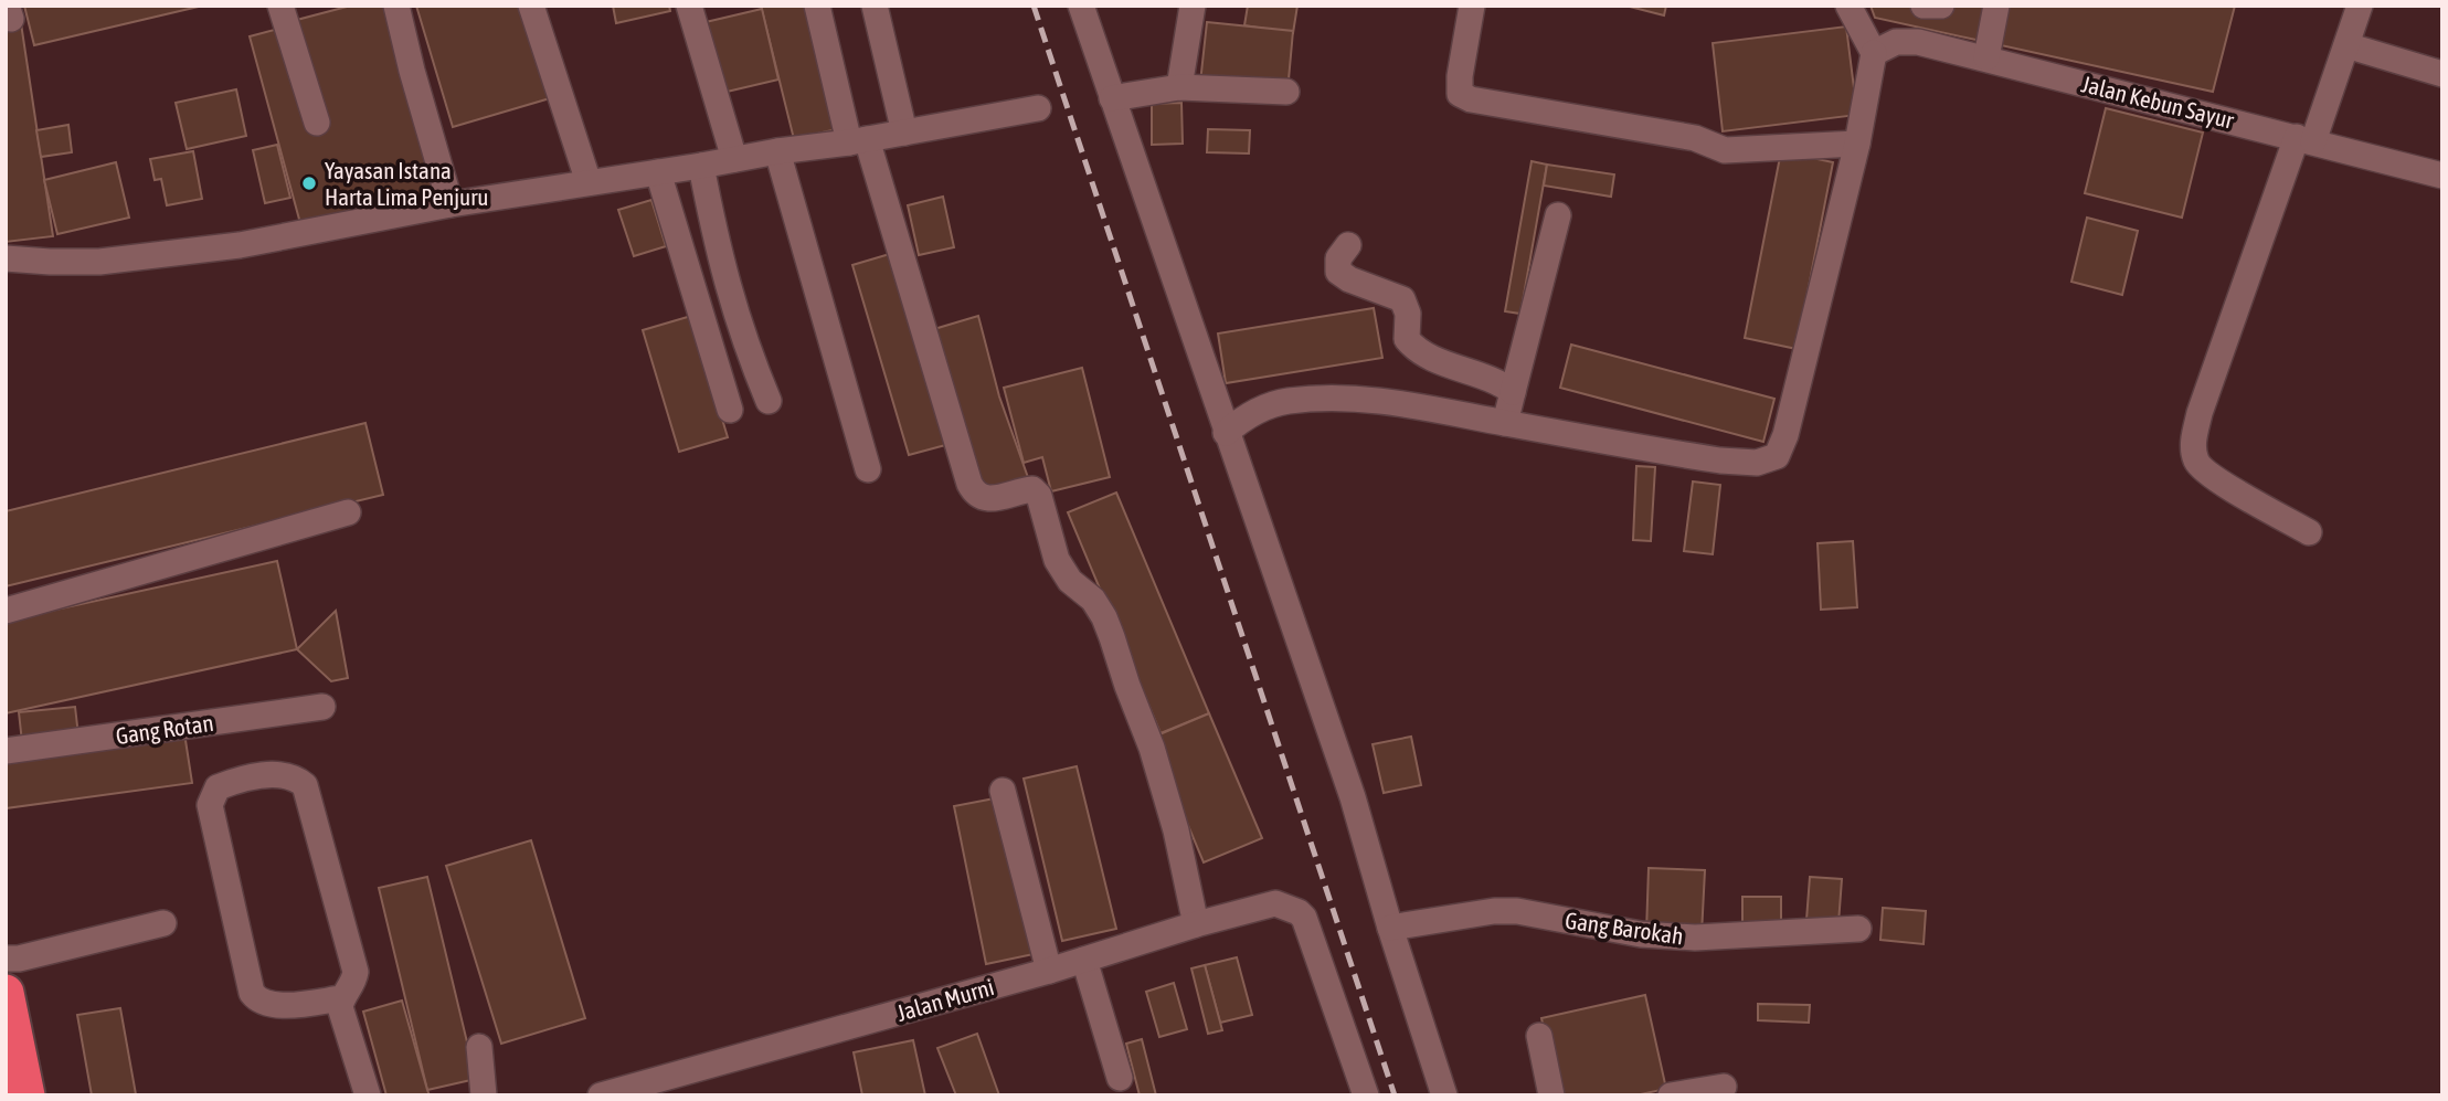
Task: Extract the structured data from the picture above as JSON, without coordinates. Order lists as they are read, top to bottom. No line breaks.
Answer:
{"streets":{"street":["Jalan Kebun Sayur","Gang Rotan","Gang Barokah","Jalan Murni"]},"places":["Yayasan Istana Harta Lima Penjuru"]}
